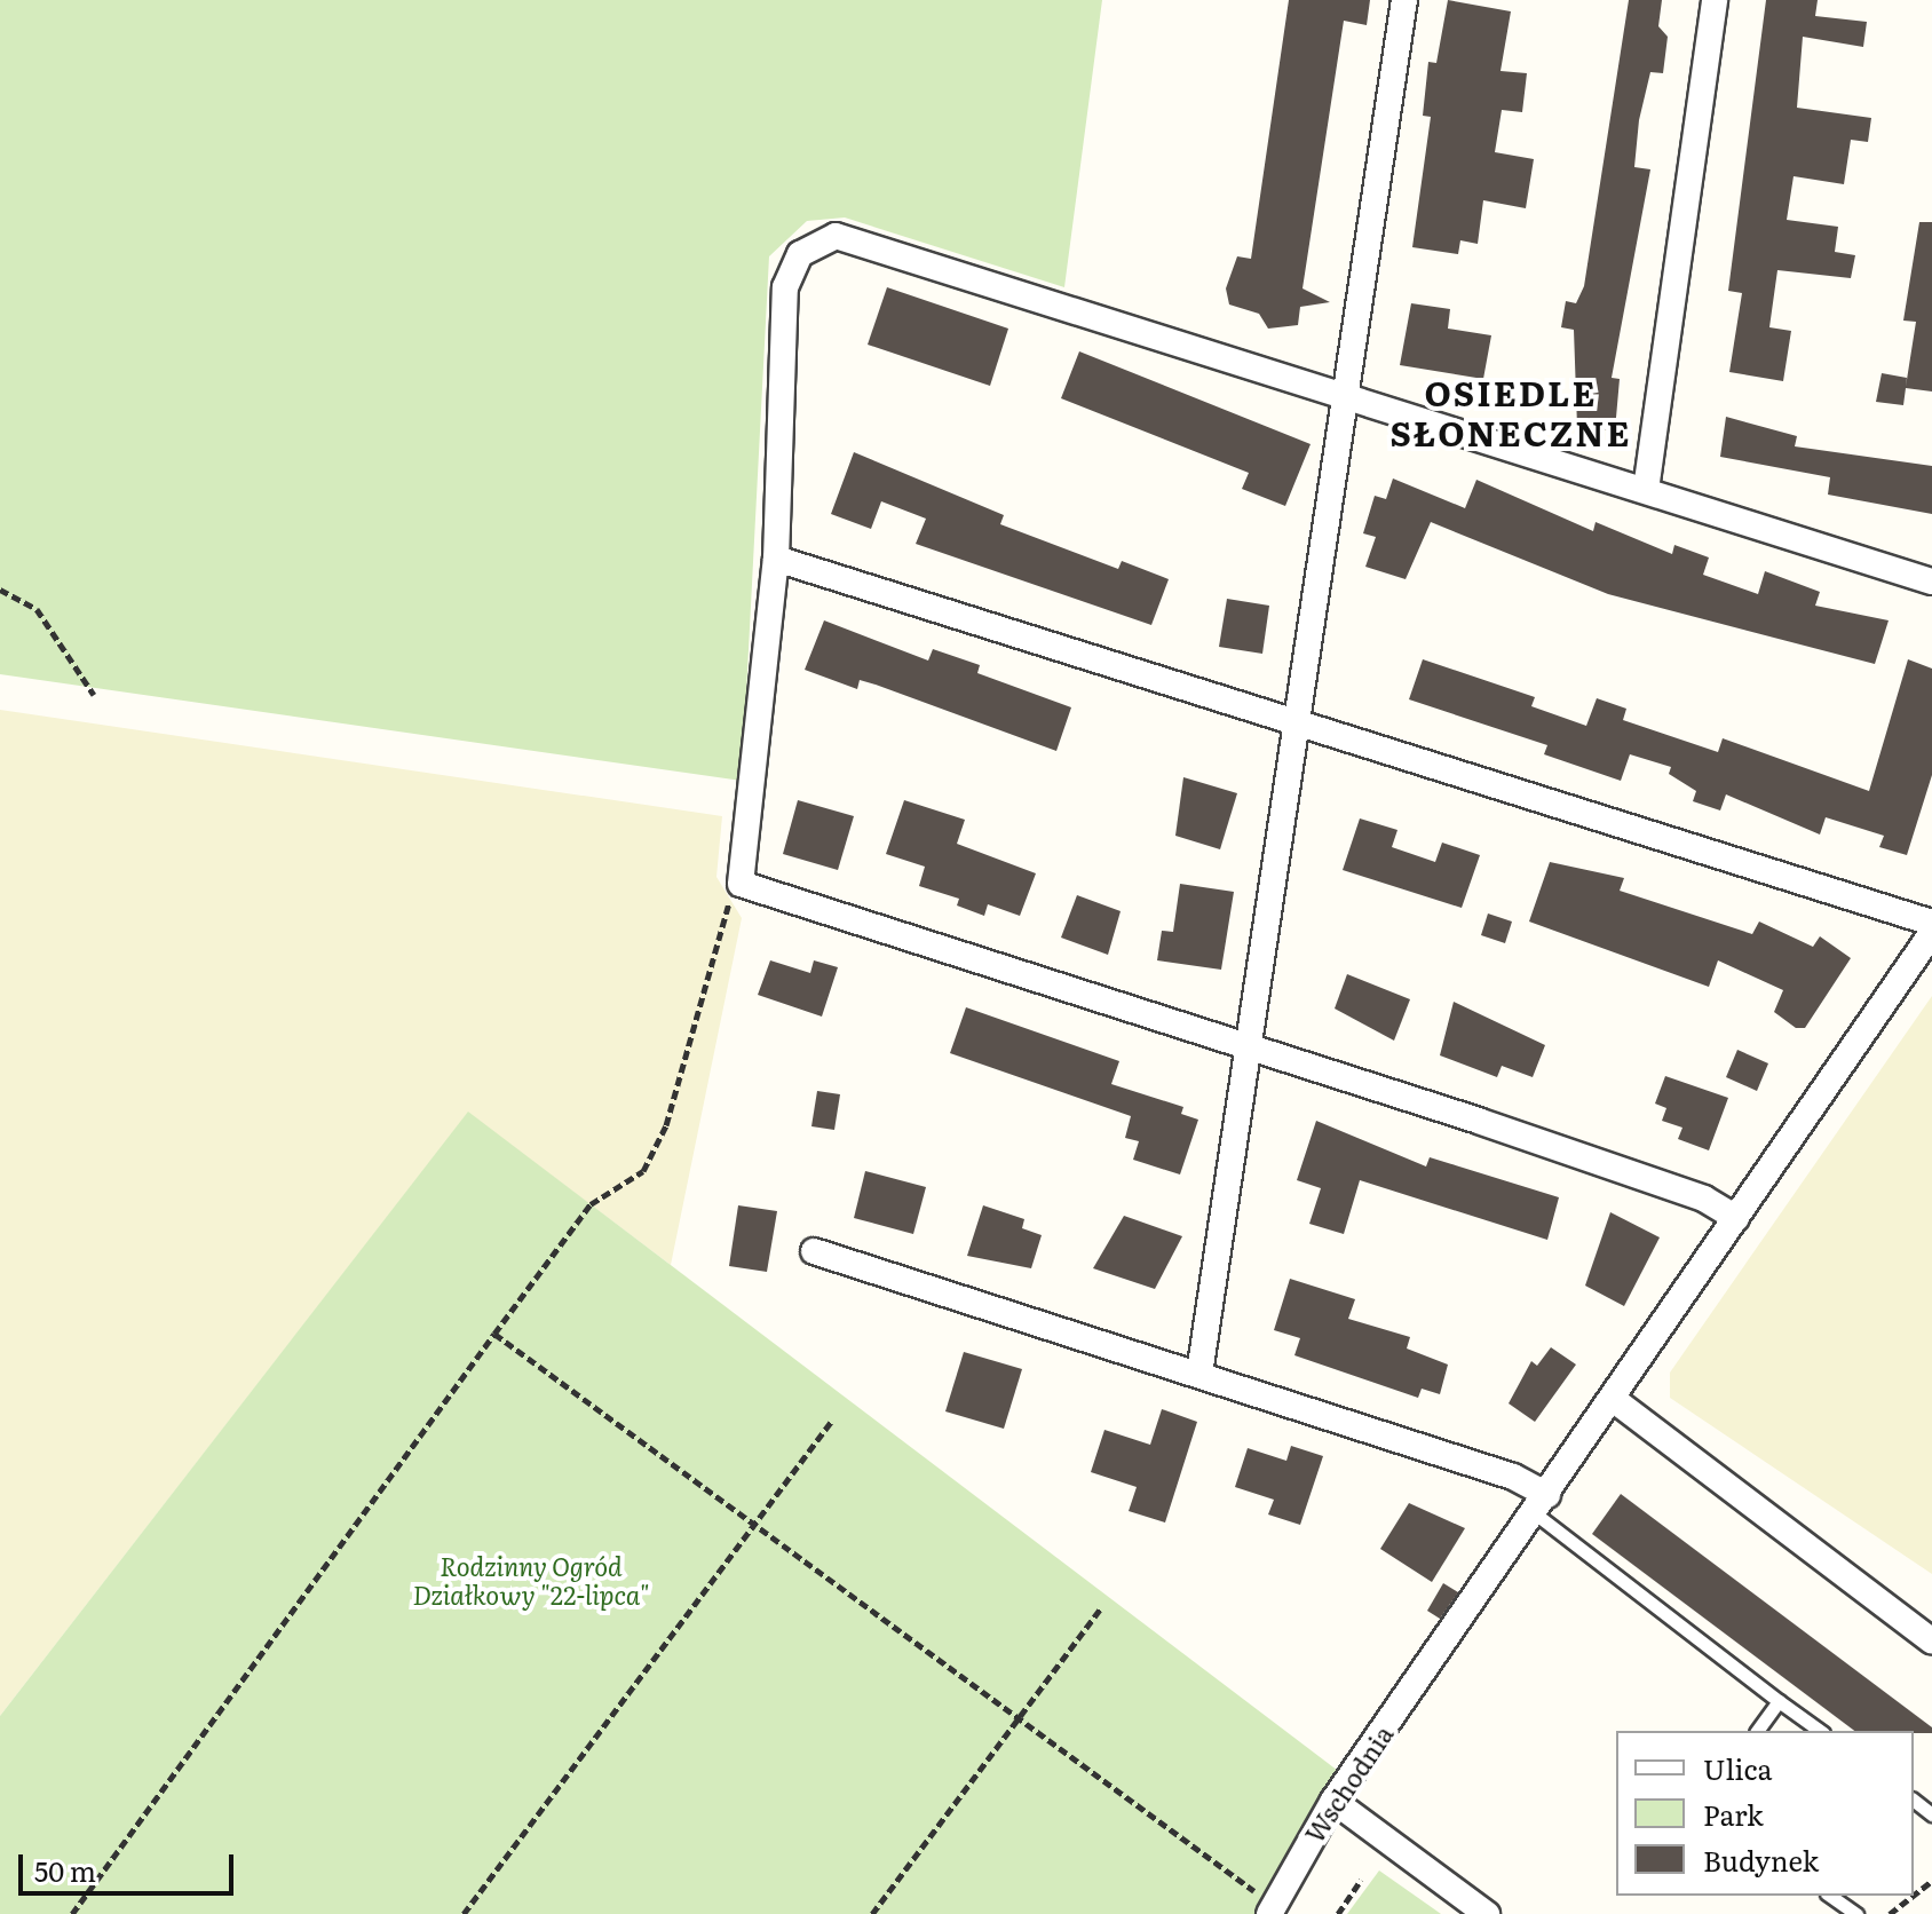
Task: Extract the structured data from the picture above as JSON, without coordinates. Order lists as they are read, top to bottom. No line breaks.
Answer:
{"streets":{"street":["Wschodnia"]},"districts":["OSIEDLE SŁONECZNE"],"parks":["Rodzinny Ogród Działkowy \"22-lipca\""],"legend":["Ulica","Park","Budynek"],"scale_bar":"50 m"}
